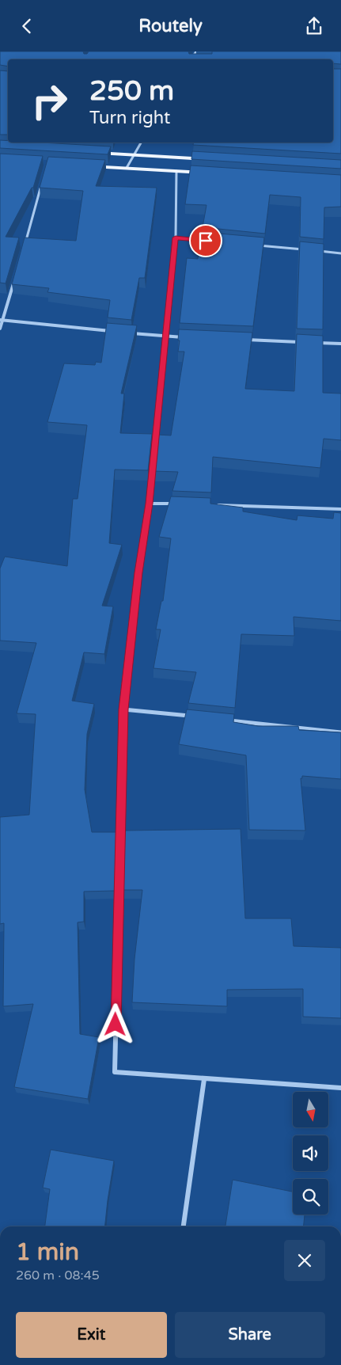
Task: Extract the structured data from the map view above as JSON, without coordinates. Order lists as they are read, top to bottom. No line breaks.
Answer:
{"north":"bottom","page":{"header":"Routely","turn":["250 m","Turn right"],"heading":["1 min","260 m · 08:45"],"buttons":["Exit","Share"]}}
